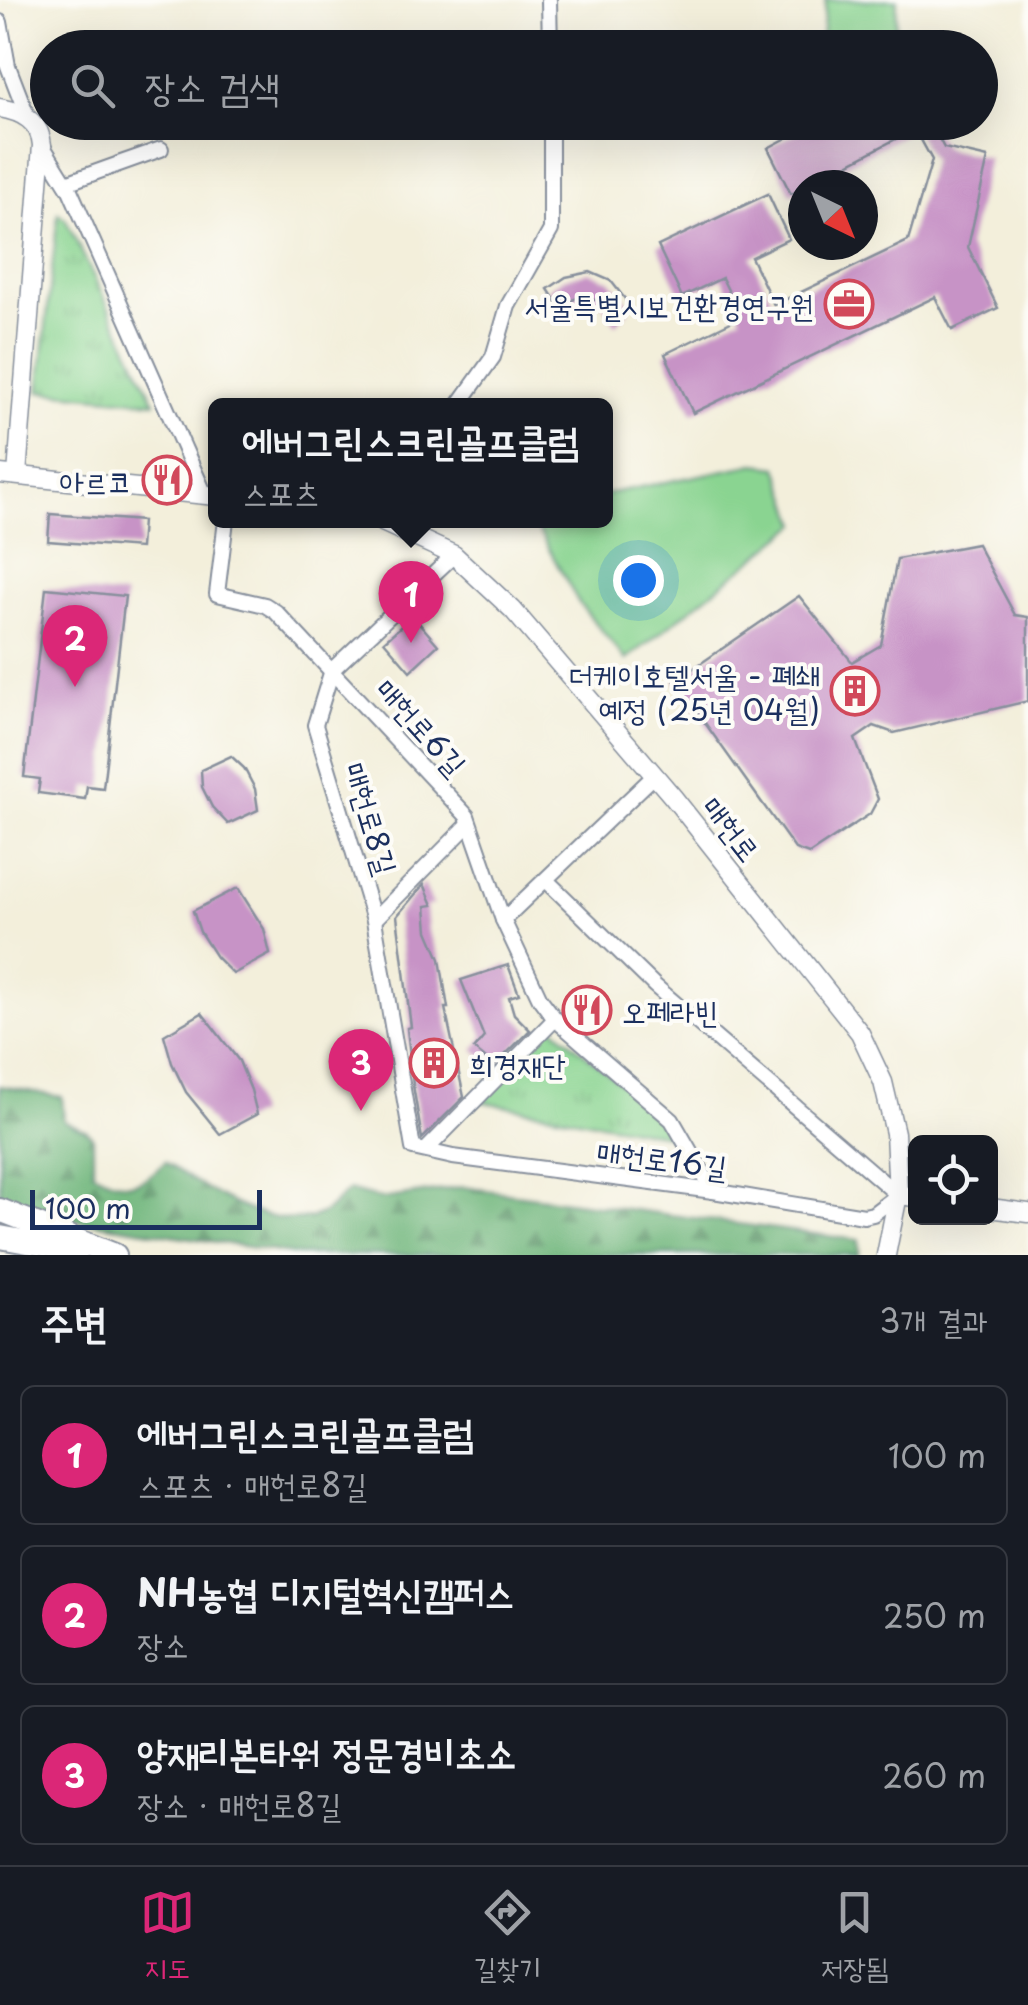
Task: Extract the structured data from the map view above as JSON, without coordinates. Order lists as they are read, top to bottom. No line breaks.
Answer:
{"streets":{"main road":["매헌로"],"street":["매헌로6길","매헌로8길","매헌로16길"]},"crossings":[["매헌로6길","매헌로8길"],["매헌로6길","매헌로16길"],["매헌로8길","매헌로"],["매헌로8길","매헌로16길"],["매헌로","매헌로16길"]],"places":{"office":["서울특별시보건환경연구원"],"restaurant":["아르코","오페라빈"],"building":["더케이호텔서울 - 폐쇄 예정 (25년 04월)","희경재단"]},"scale_bar":"100 m","north":"bottom right","page":{"search":"장소 검색","popup":["에버그린스크린골프클럼","스포츠"],"pins":["1","2","3"],"scale":"100 m","heading":["주변","3개 결과"],"list":[{"mark":"1","name":"에버그린스크린골프클럼","note":"스포츠 · 매헌로8길","value":"100 m"},{"mark":"2","name":"NH농협 디지털혁신캠퍼스","note":"장소","value":"250 m"},{"mark":"3","name":"양재리본타워 정문경비초소","note":"장소 · 매헌로8길","value":"260 m"}],"nav":["지도","길찾기","저장됨"]}}
